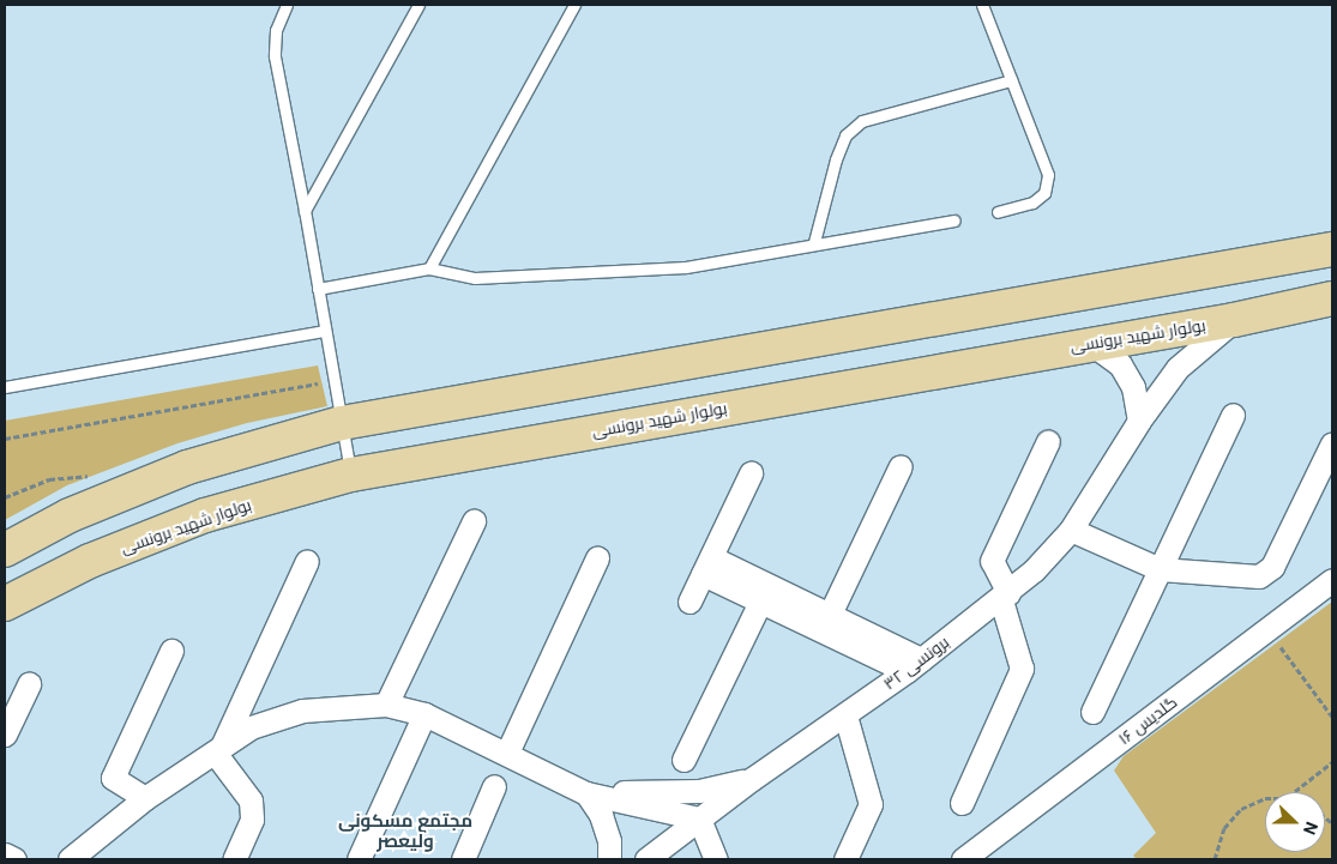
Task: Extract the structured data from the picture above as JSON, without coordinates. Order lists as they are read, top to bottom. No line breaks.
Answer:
{"streets":{"main road":["بولوار شهید برونسی"],"street":["برونسی ۳۲","گلدیس ۱۶"]},"crossings":[["بولوار شهید برونسی","برونسی ۳۲"]],"districts":["مجتمع مسکونی ولیعصر"],"north":"right"}
